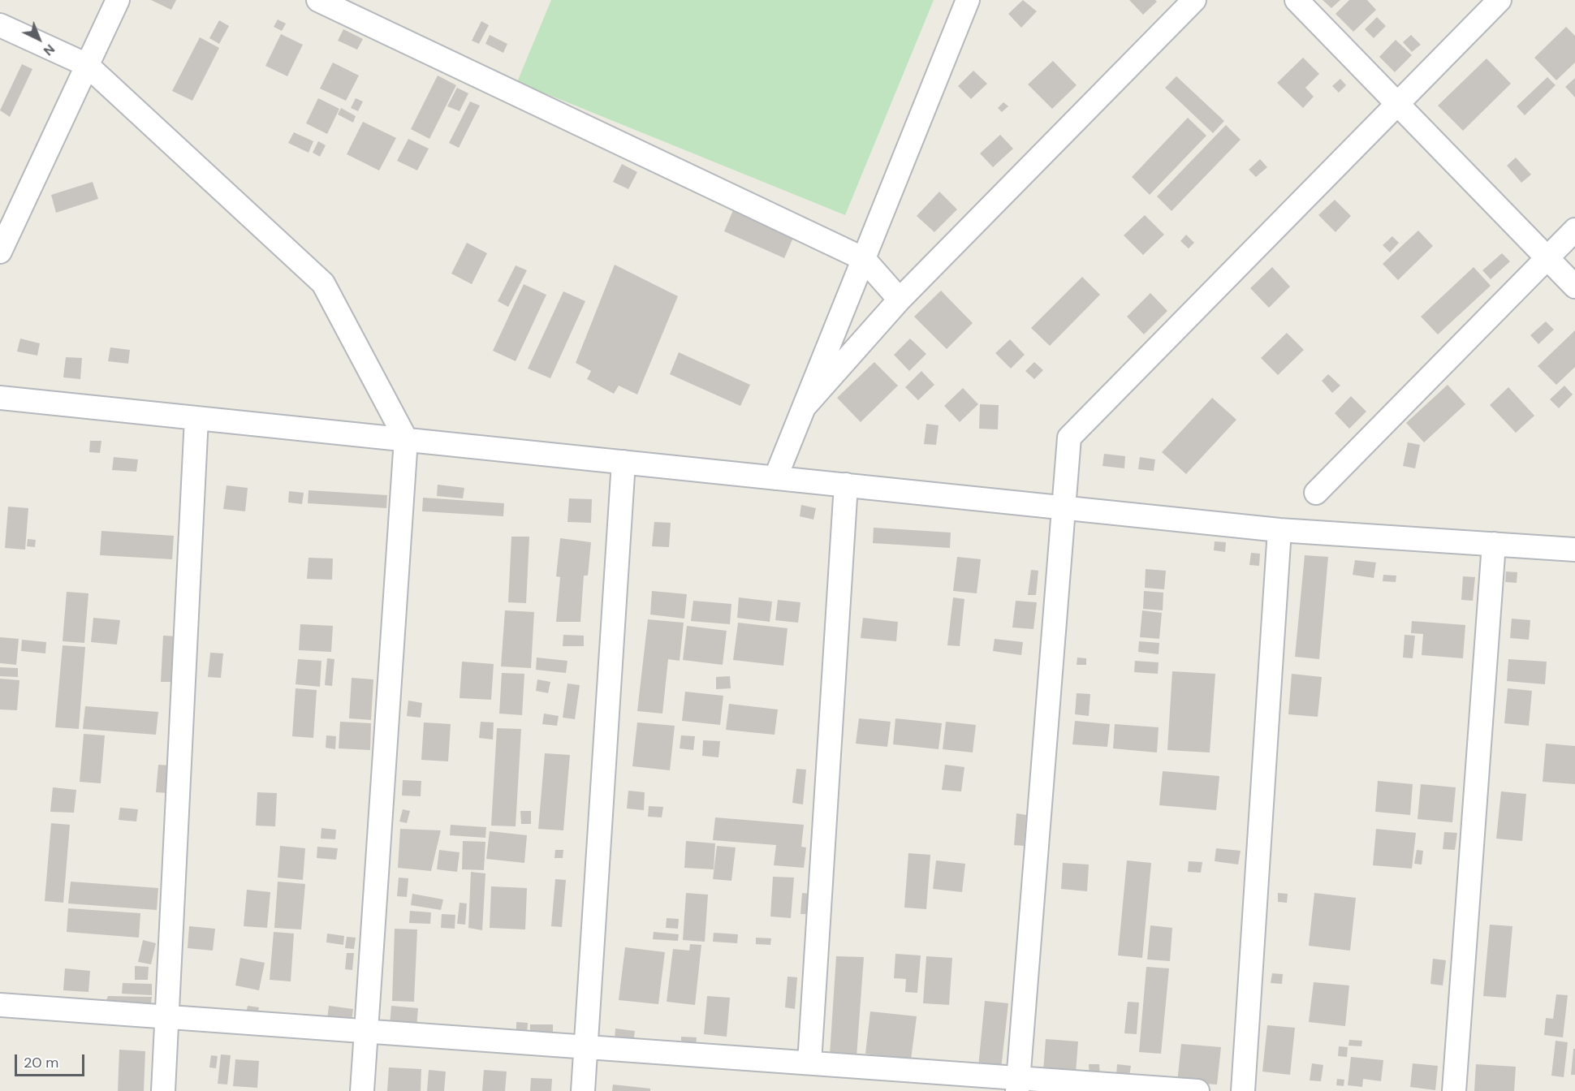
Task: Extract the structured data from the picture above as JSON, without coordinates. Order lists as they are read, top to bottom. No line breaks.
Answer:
{"scale_bar":"20 m","north":"bottom right"}
